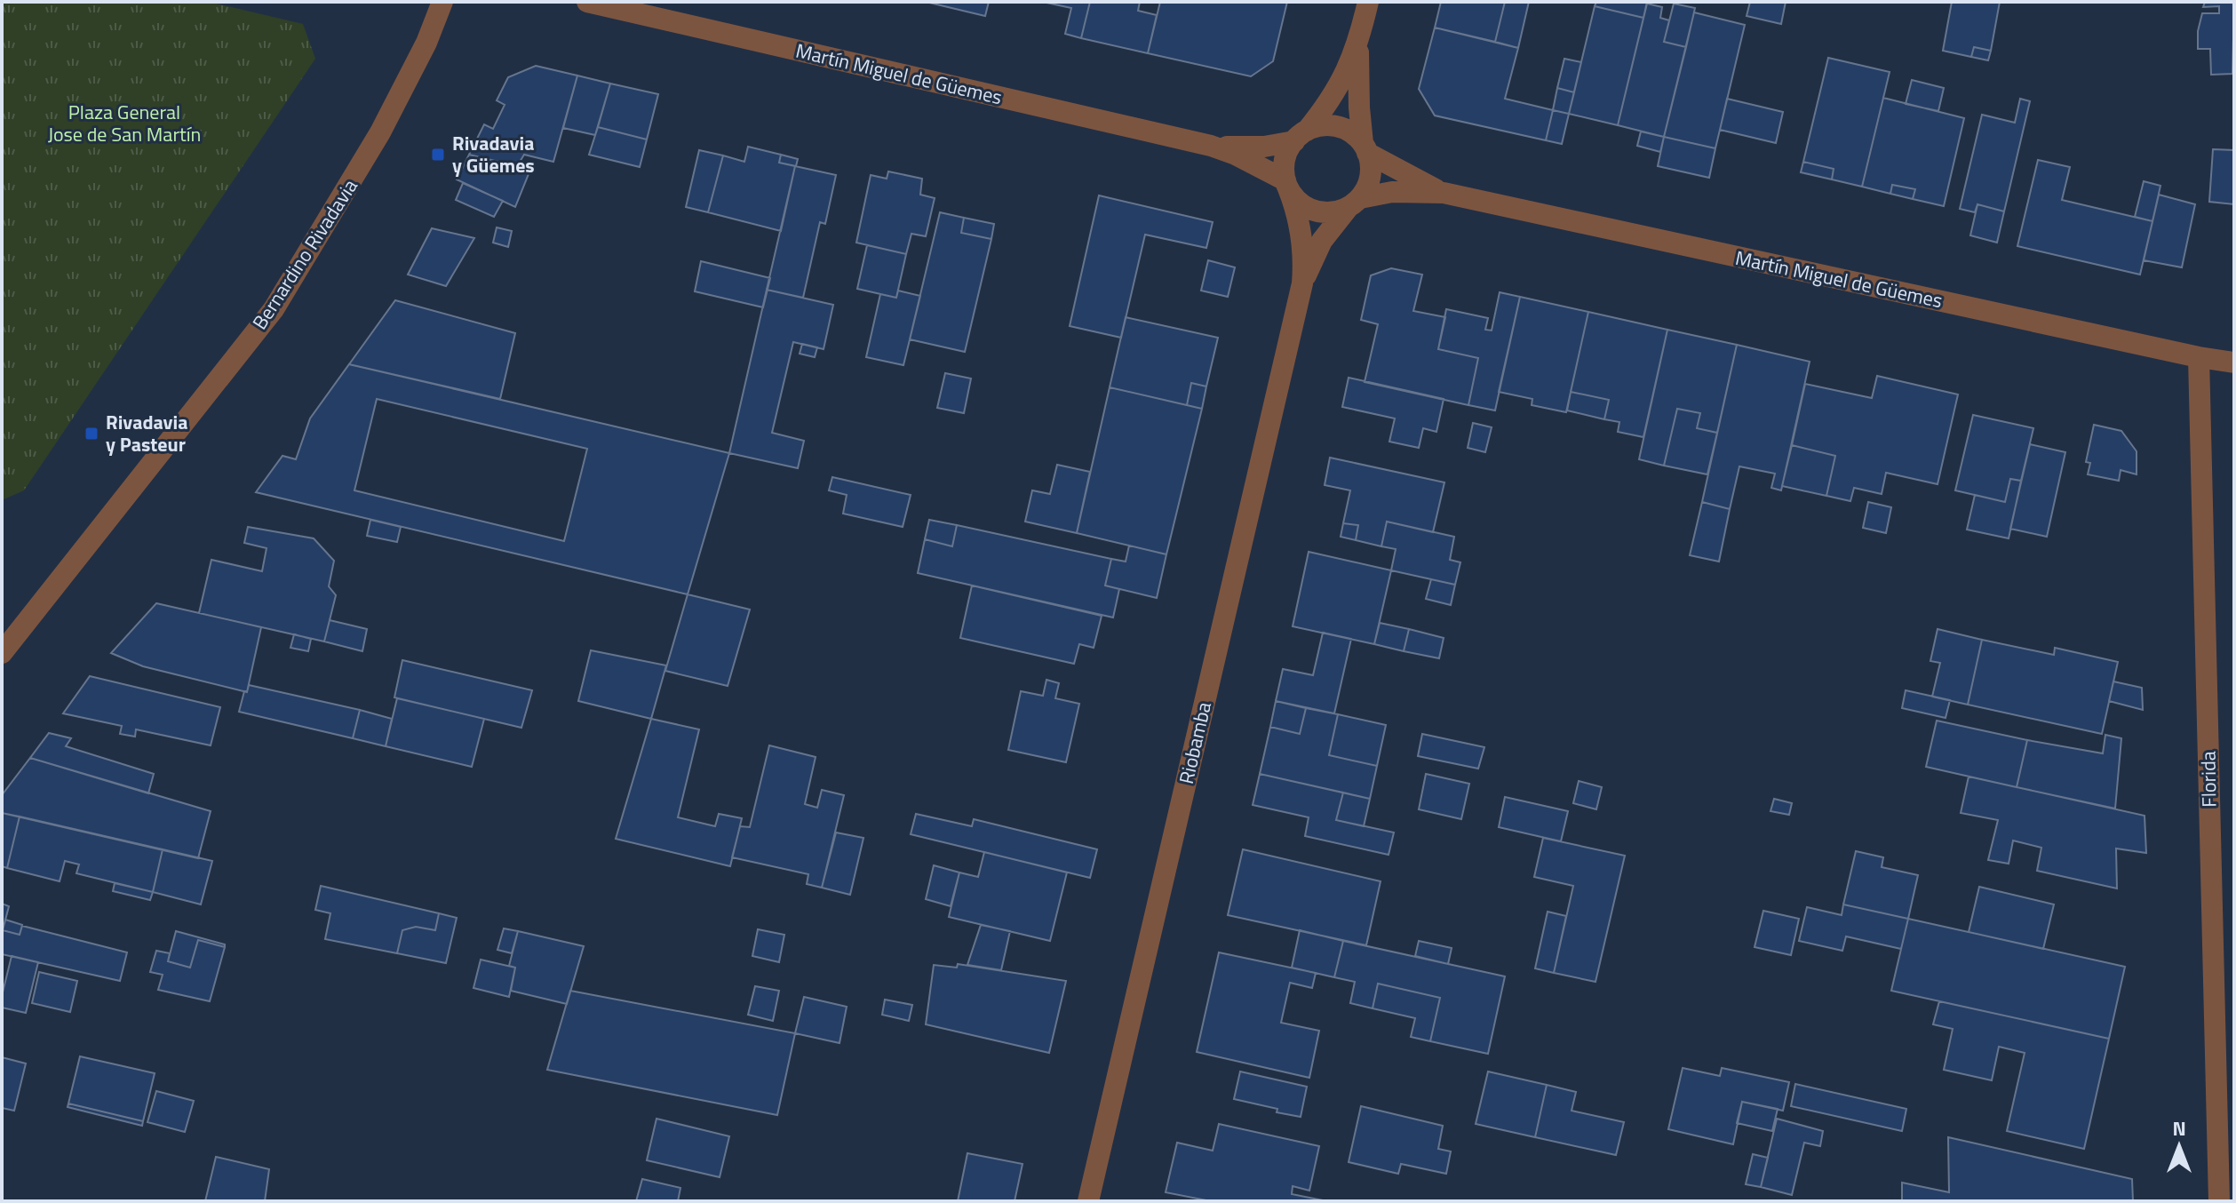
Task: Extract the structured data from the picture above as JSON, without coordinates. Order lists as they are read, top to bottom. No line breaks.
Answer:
{"streets":{"street":["Martín Miguel de Güemes","Bernardino Rivadavia","Riobamba","Florida"]},"crossings":[["Martín Miguel de Güemes","Riobamba"],["Martín Miguel de Güemes","Florida"]],"parks":["Plaza General Jose de San Martín"],"places":{"transit":["Rivadavia y Güemes","Rivadavia y Pasteur"]},"north":"top"}
